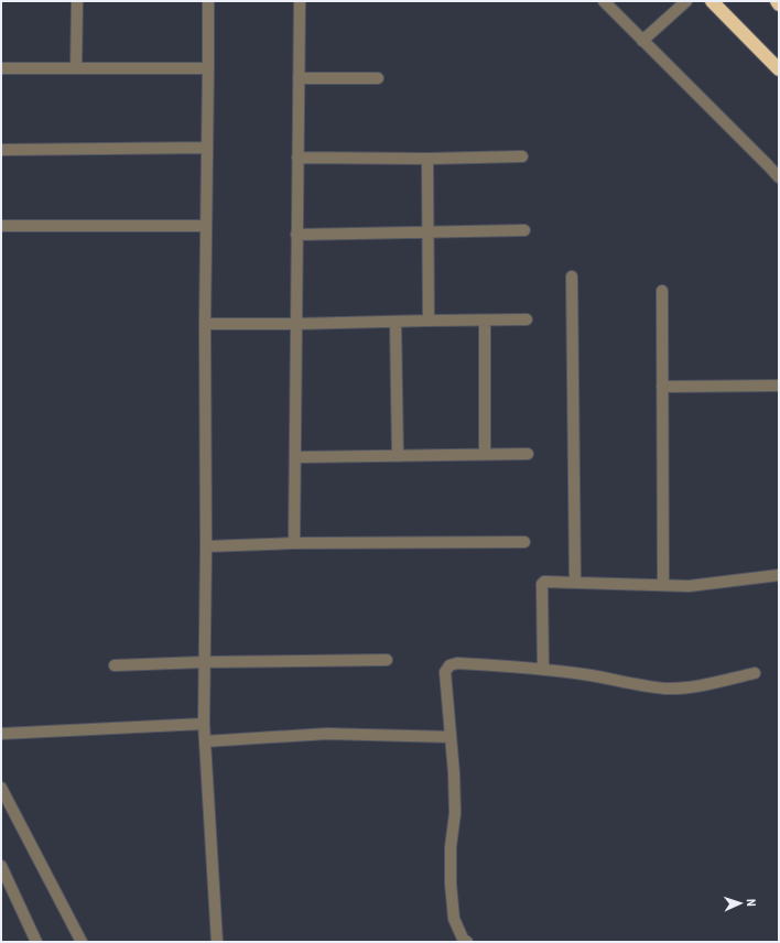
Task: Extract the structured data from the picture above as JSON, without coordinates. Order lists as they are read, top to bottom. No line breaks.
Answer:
{"north":"right"}
